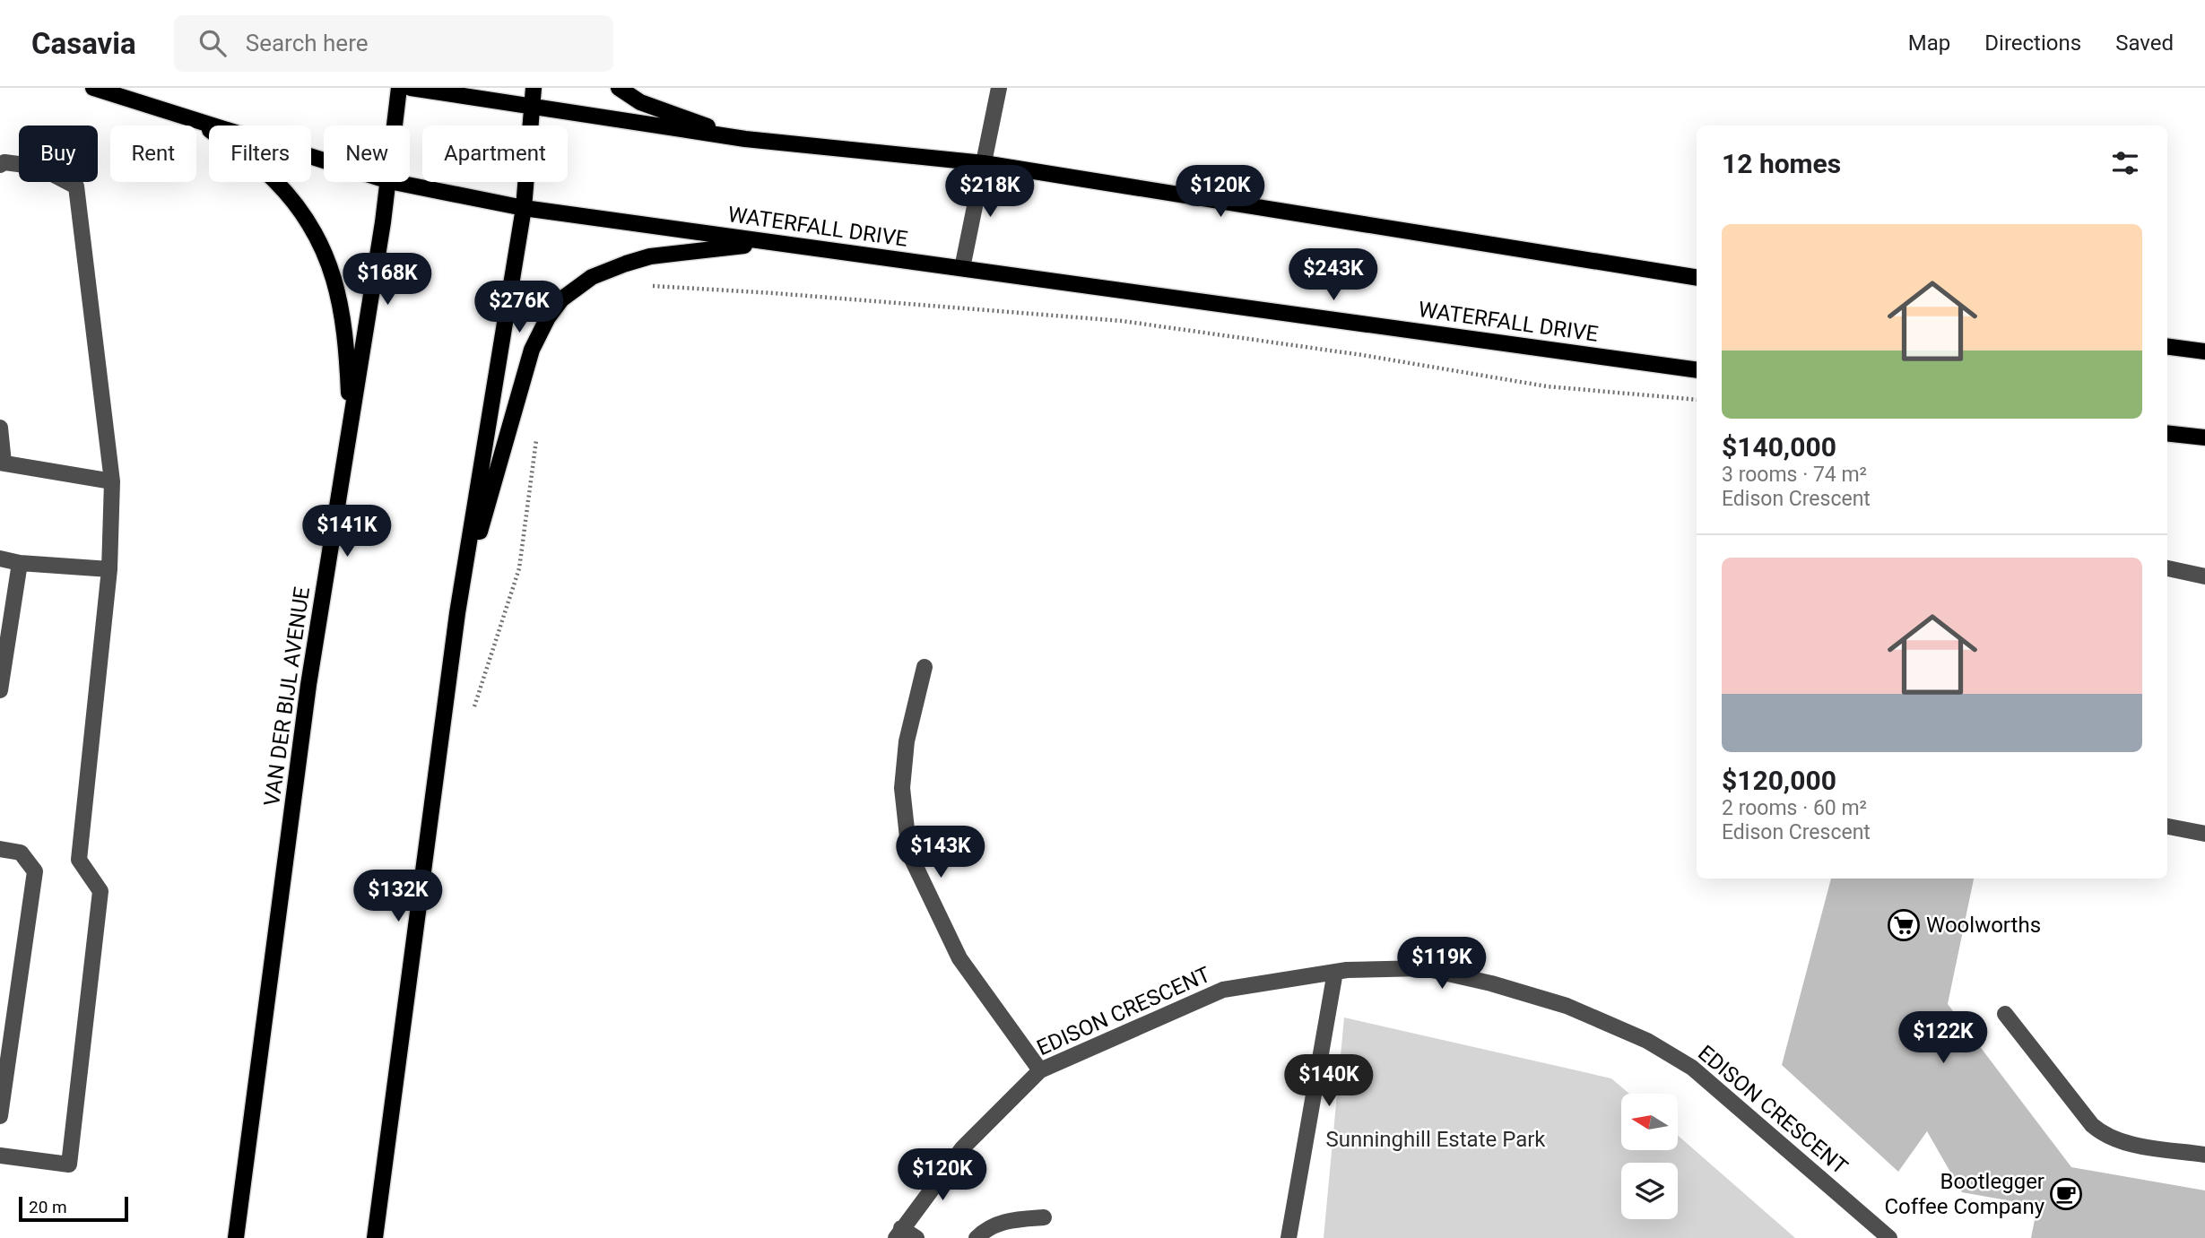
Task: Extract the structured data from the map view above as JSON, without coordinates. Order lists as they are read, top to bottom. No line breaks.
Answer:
{"streets":{"main road":["WATERFALL DRIVE","VAN DER BIJL AVENUE"],"street":["EDISON CRESCENT"]},"parks":["Sunninghill Estate Park"],"places":{"supermarket":["Woolworths"],"cafe":["Bootlegger Coffee Company"]},"scale_bar":"20 m","north":"left","page":{"header":"Casavia","search":"Search here","nav":["Map","Directions","Saved"],"chip":["Buy","Rent","Filters","New","Apartment"],"heading":"12 homes","price":["$218K","$120K","$243K","$168K","$276K","$141K","$143K","$132K","$119K","$122K","$140K","$120K"],"list":[{"name":"$140,000","note":"3 rooms · 74 m² · Edison Crescent"},{"name":"$120,000","note":"2 rooms · 60 m² · Edison Crescent"}],"scale":"20 m"}}
